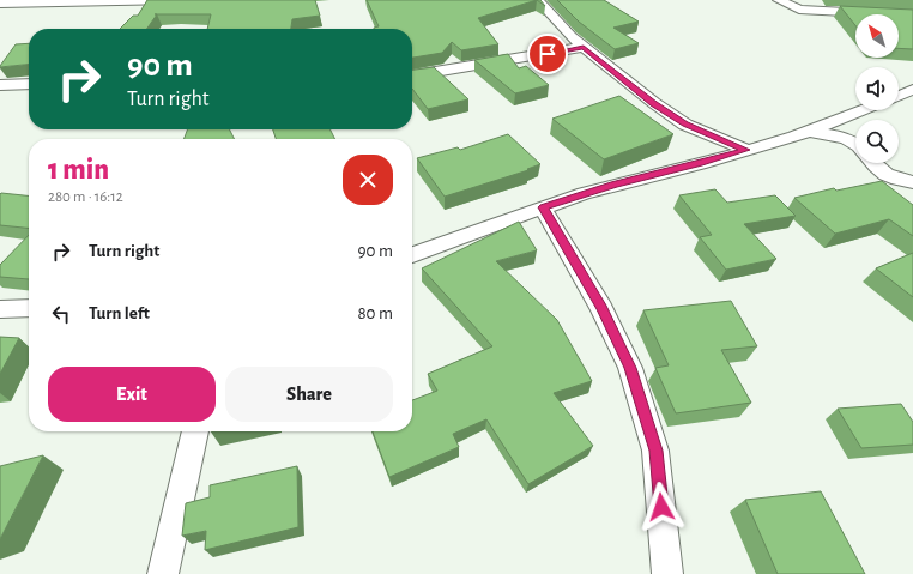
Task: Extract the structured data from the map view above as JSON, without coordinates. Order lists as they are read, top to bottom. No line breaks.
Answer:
{"north":"top left","page":{"turn":["90 m","Turn right"],"heading":["1 min","280 m · 16:12"],"list":[{"name":"Turn right","value":"90 m"},{"name":"Turn left","value":"80 m"}],"buttons":["Exit","Share"]}}
